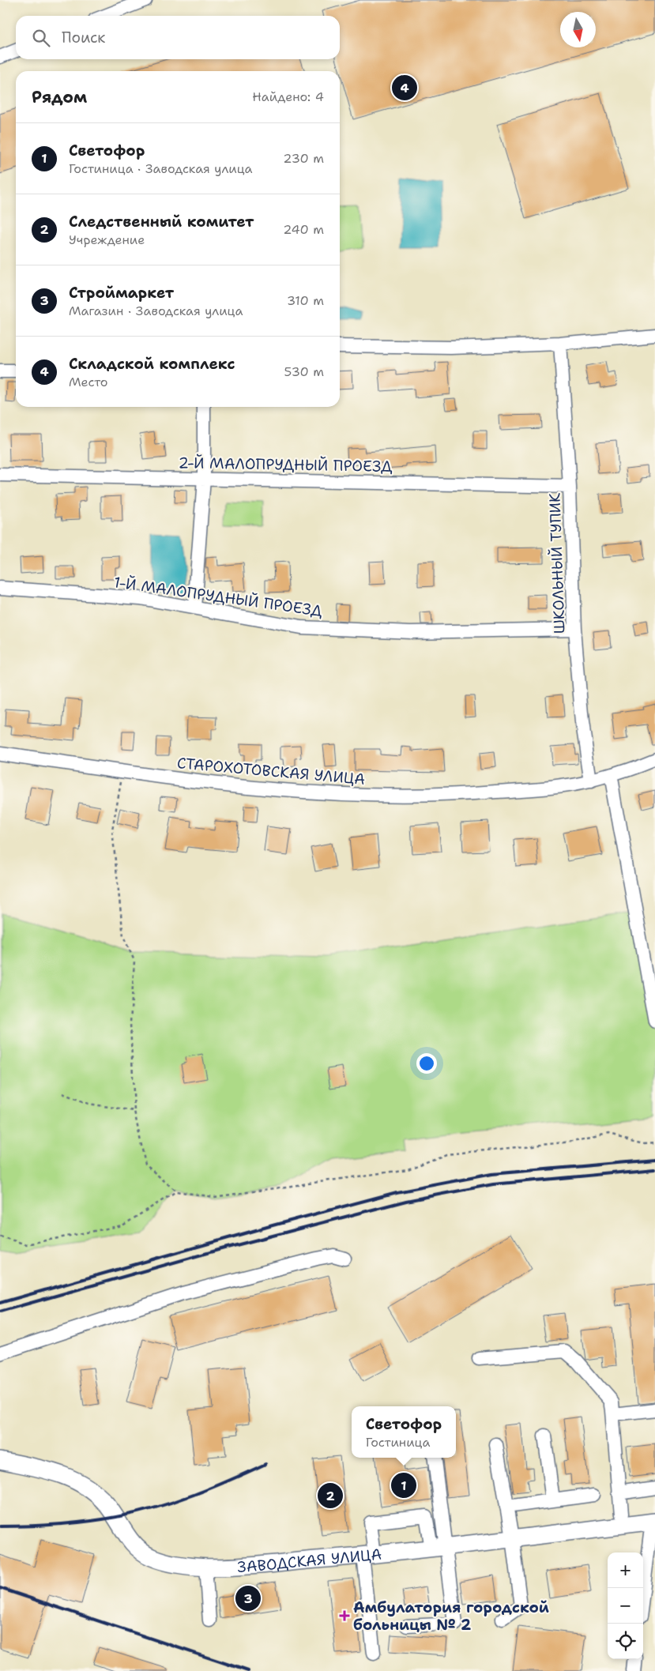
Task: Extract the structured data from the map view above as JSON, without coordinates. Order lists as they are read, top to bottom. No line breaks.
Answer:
{"streets":{"main road":["ЗАВОДСКАЯ УЛИЦА"],"street":["2-Й МАЛОПРУДНЫЙ ПРОЕЗД","ШКОЛЬНЫЙ ТУПИК","1-Й МАЛОПРУДНЫЙ ПРОЕЗД","СТАРОХОТОВСКАЯ УЛИЦА"]},"crossings":[["2-Й МАЛОПРУДНЫЙ ПРОЕЗД","ШКОЛЬНЫЙ ТУПИК"],["ШКОЛЬНЫЙ ТУПИК","1-Й МАЛОПРУДНЫЙ ПРОЕЗД"],["ШКОЛЬНЫЙ ТУПИК","СТАРОХОТОВСКАЯ УЛИЦА"]],"places":{"health":["Амбулатория городской больницы № 2"]},"north":"bottom","page":{"search":"Поиск","heading":["Рядом","Найдено: 4"],"pins":["4","1","2","3"],"list":[{"mark":"1","name":"Светофор","note":"Гостиница · Заводская улица","value":"230 m"},{"mark":"2","name":"Следственный комитет","note":"Учреждение","value":"240 m"},{"mark":"3","name":"Строймаркет","note":"Магазин · Заводская улица","value":"310 m"},{"mark":"4","name":"Складской комплекс","note":"Место","value":"530 m"}],"popup":["Светофор","Гостиница"],"map_buttons":["+","−"]}}
